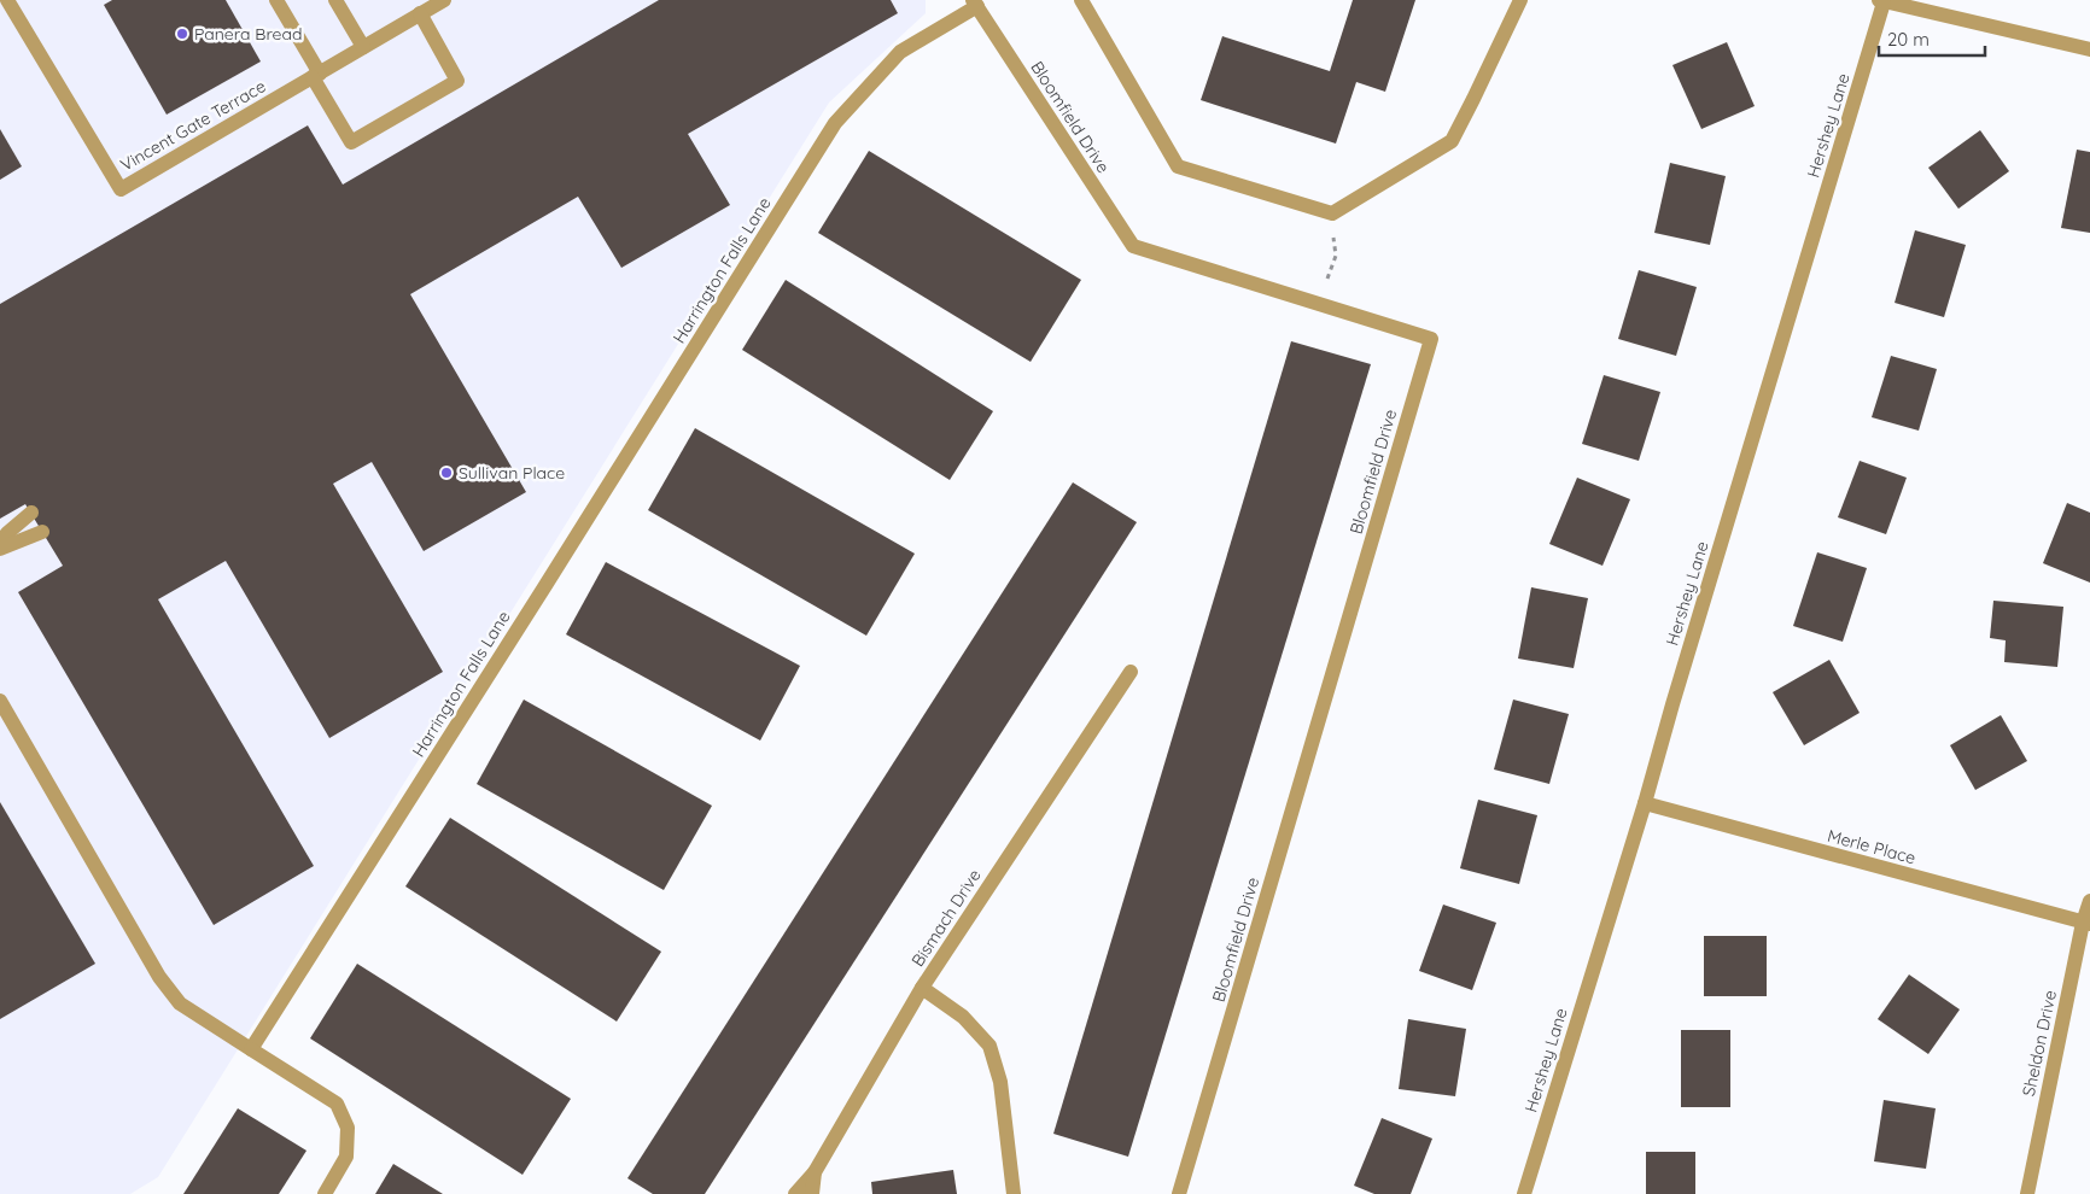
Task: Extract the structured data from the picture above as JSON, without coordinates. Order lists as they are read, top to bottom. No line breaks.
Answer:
{"streets":{"street":["Bloomfield Drive","Vincent Gate Terrace","Hershey Lane","Harrington Falls Lane","Merle Place","Bismach Drive","Sheldon Drive"]},"crossings":[["Bloomfield Drive","Harrington Falls Lane"],["Hershey Lane","Merle Place"],["Merle Place","Sheldon Drive"]],"places":["Panera Bread","Sullivan Place"],"scale_bar":"20 m"}
